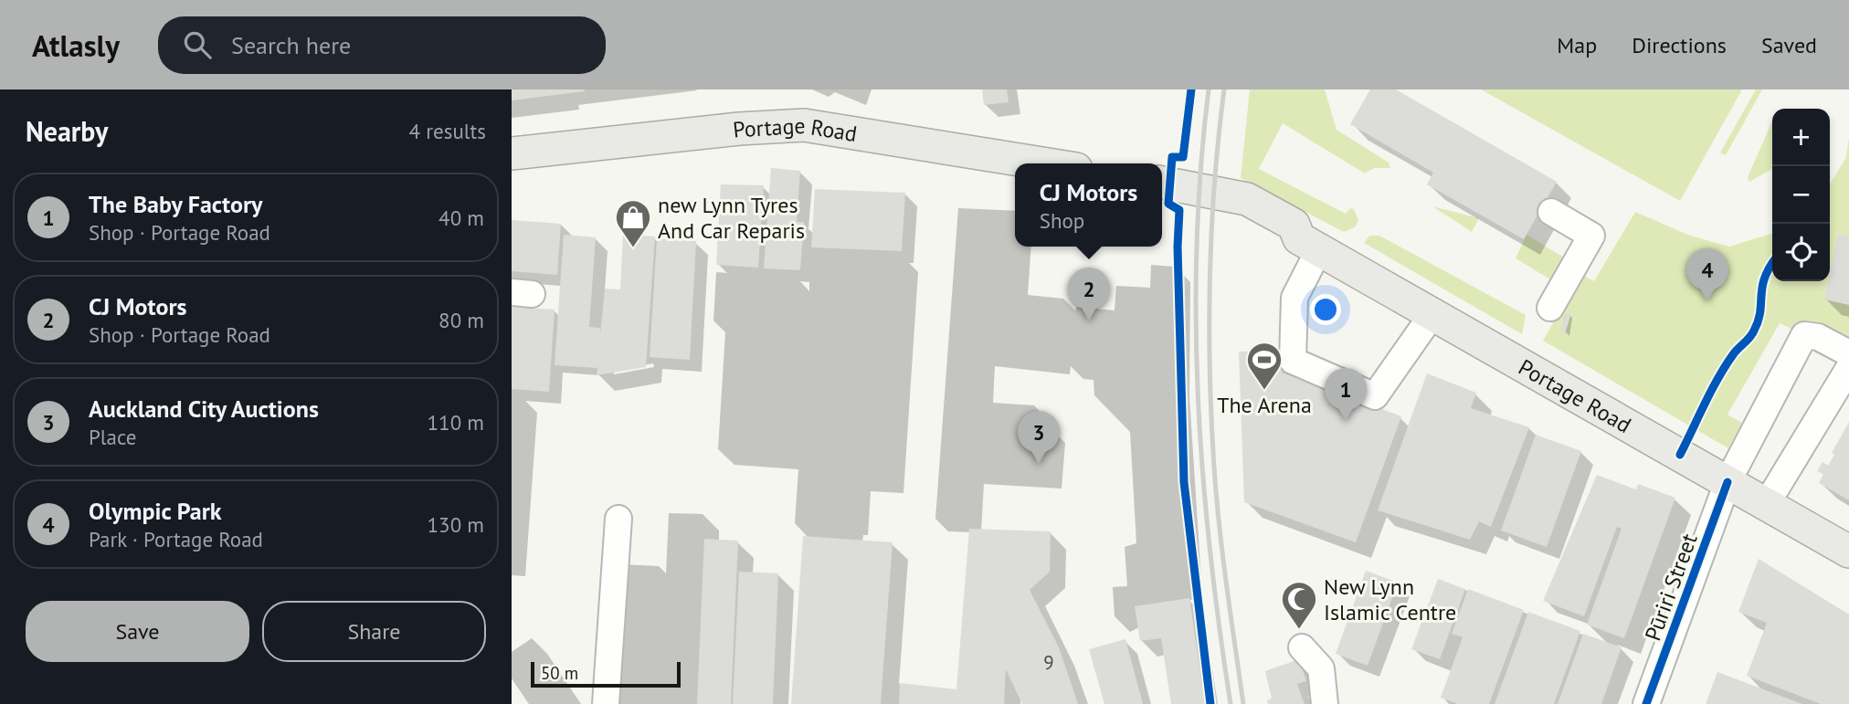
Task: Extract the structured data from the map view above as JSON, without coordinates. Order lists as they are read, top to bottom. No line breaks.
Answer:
{"streets":{"main road":["Portage Road"],"street":["Pūriri Street"]},"crossings":[["Portage Road","Pūriri Street"]],"places":{"shop":["new Lynn Tyres And Car Reparis"],"sports":["The Arena"],"mosque":["New Lynn Islamic Centre"]},"house_numbers":["9"],"scale_bar":"50 m","page":{"header":"Atlasly","search":"Search here","nav":["Map","Directions","Saved"],"heading":["Nearby","4 results"],"map_buttons":["+","−"],"popup":["CJ Motors","Shop"],"list":[{"mark":"1","name":"The Baby Factory","note":"Shop · Portage Road","value":"40 m"},{"mark":"2","name":"CJ Motors","note":"Shop · Portage Road","value":"80 m"},{"mark":"3","name":"Auckland City Auctions","note":"Place","value":"110 m"},{"mark":"4","name":"Olympic Park","note":"Park · Portage Road","value":"130 m"}],"pins":["4","2","1","3"],"buttons":["Save","Share"],"scale":"50 m"}}
